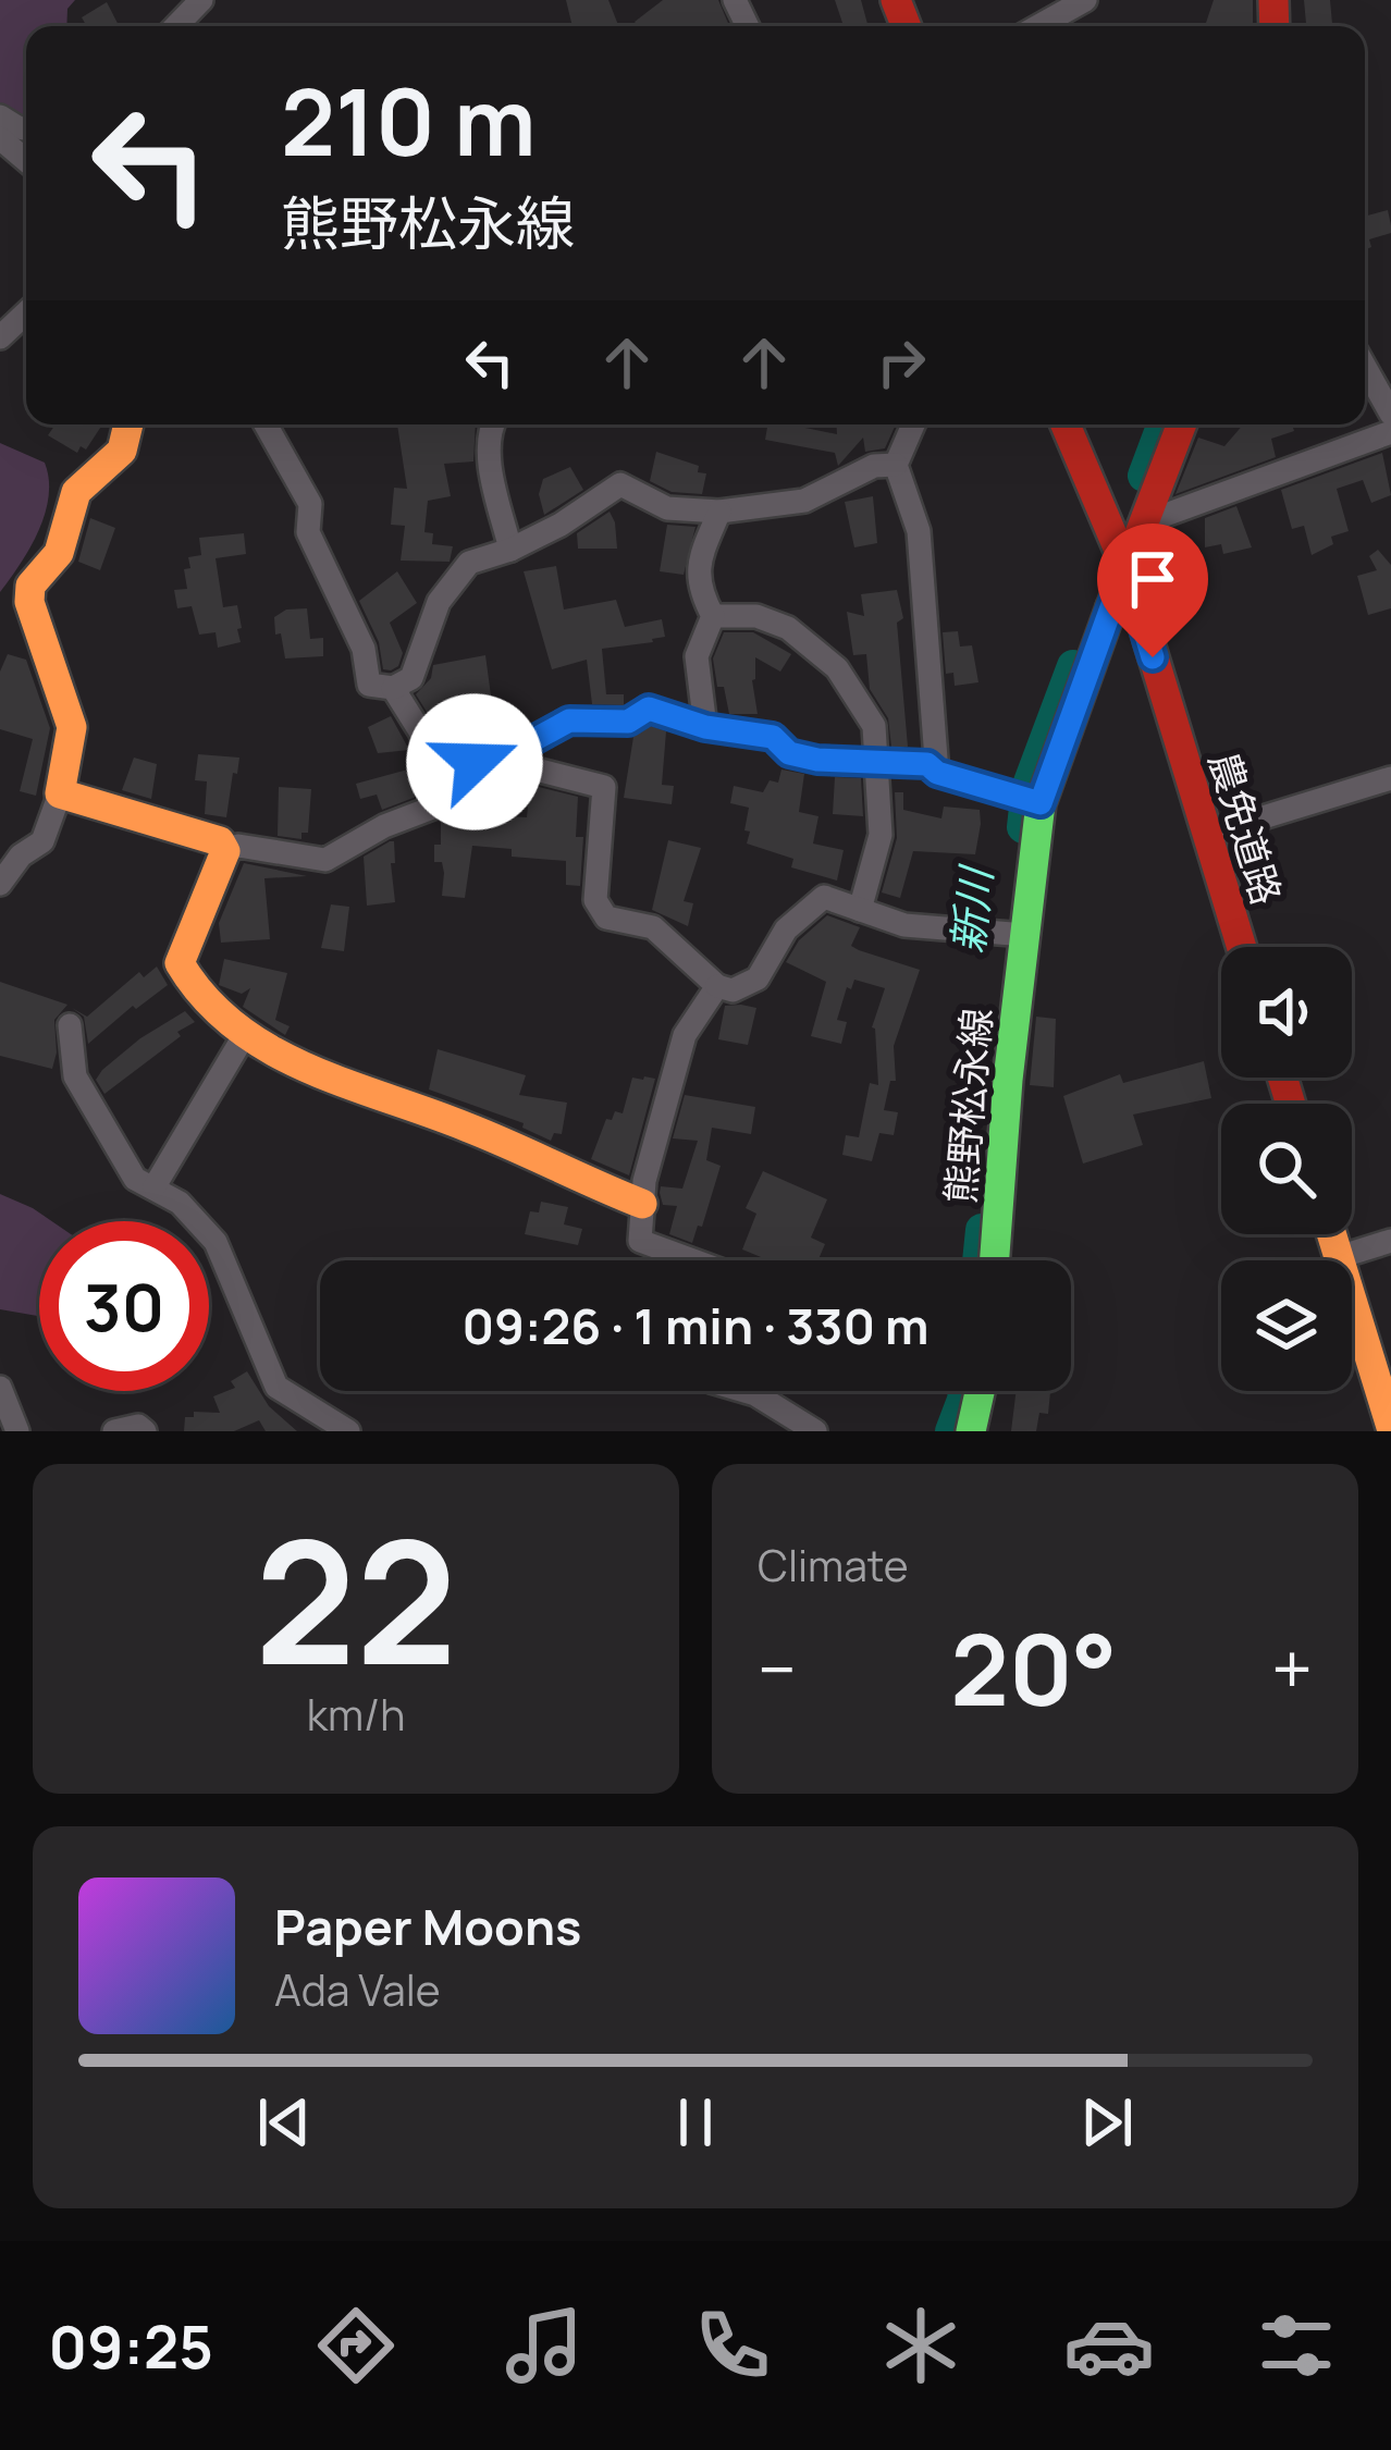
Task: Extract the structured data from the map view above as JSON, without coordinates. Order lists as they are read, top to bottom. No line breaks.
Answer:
{"streets":{"street":["農免道路","熊野松永線"]},"crossings":[["農免道路","熊野松永線"]],"water":["新川"],"page":{"turn":["210 m","熊野松永線"],"limit":"30","trip":"09:26 · 1 min · 330 m","tile":[["22","km/h"],"Climate"],"heat":["−","20°","+"],"song":["Paper Moons","Ada Vale"],"tabs":"09:25"}}
